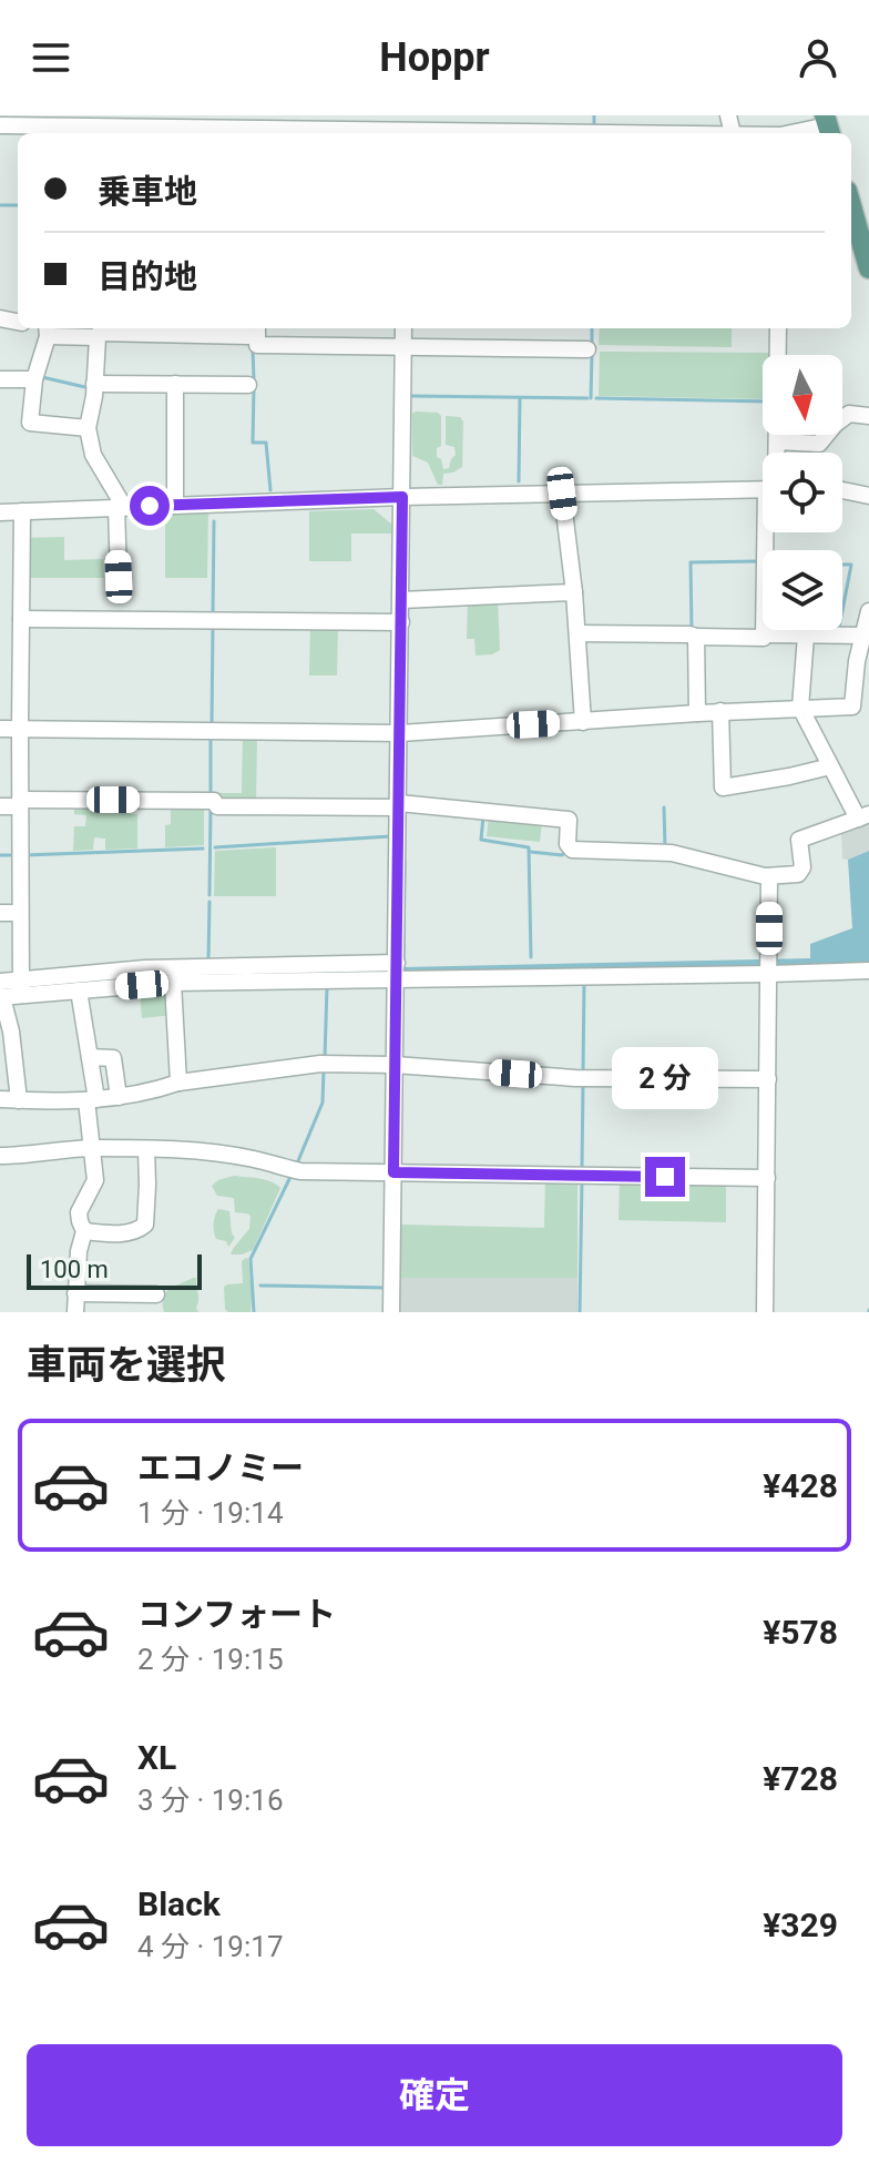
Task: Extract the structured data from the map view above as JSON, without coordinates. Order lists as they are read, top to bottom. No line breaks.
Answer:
{"scale_bar":"100 m","north":"bottom","page":{"header":"Hoppr","banner":["乗車地","目的地"],"bubble":"2 分","scale":"100 m","heading":"車両を選択","list":[{"name":"エコノミー","note":"1 分 · 19:14","value":"¥428"},{"name":"コンフォート","note":"2 分 · 19:15","value":"¥578"},{"name":"XL","note":"3 分 · 19:16","value":"¥728"},{"name":"Black","note":"4 分 · 19:17","value":"¥329"}],"buttons":"確定"}}
